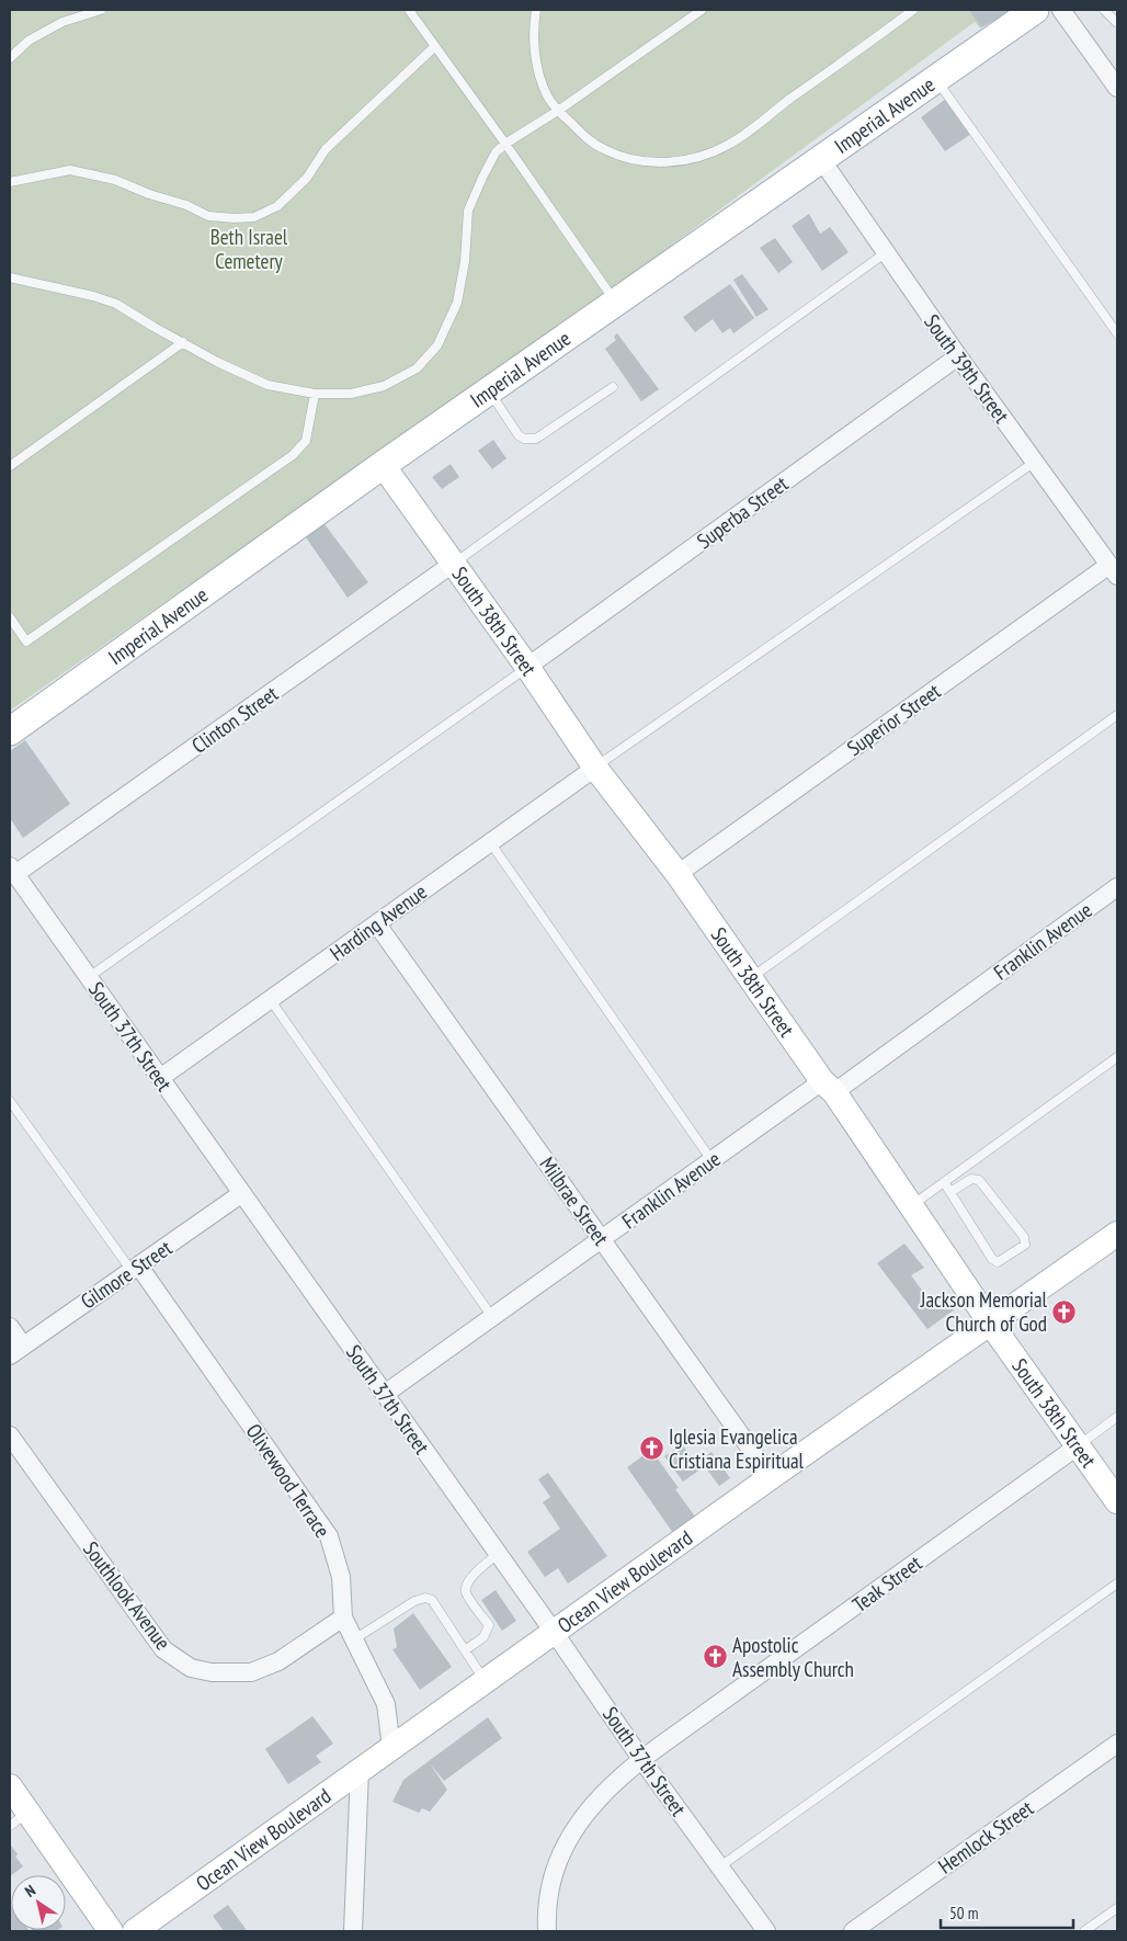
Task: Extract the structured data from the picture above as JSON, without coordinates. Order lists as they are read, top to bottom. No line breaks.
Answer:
{"streets":{"main road":["Imperial Avenue","South 38th Street","Ocean View Boulevard"],"street":["South 39th Street","Superba Street","Clinton Street","Superior Street","Harding Avenue","Franklin Avenue","South 37th Street","Milbrae Street","Gilmore Street","Olivewood Terrace","Teak Street","Southlook Avenue","Hemlock Street"]},"crossings":[["Imperial Avenue","South 39th Street"],["Imperial Avenue","South 38th Street"],["South 39th Street","Superba Street"],["South 39th Street","Superior Street"],["Superba Street","South 38th Street"],["South 38th Street","Clinton Street"],["South 38th Street","Superior Street"],["South 38th Street","Harding Avenue"],["South 38th Street","Franklin Avenue"],["South 38th Street","Ocean View Boulevard"],["South 38th Street","Teak Street"],["Clinton Street","South 37th Street"],["Harding Avenue","South 37th Street"],["Harding Avenue","Milbrae Street"],["Franklin Avenue","South 37th Street"],["Franklin Avenue","Milbrae Street"],["South 37th Street","Gilmore Street"],["South 37th Street","Ocean View Boulevard"],["South 37th Street","Teak Street"],["Milbrae Street","Ocean View Boulevard"],["Gilmore Street","Olivewood Terrace"],["Olivewood Terrace","Ocean View Boulevard"],["Olivewood Terrace","Southlook Avenue"]],"parks":["Beth Israel Cemetery"],"places":{"church":["Jackson Memorial Church of God","Iglesia Evangelica Cristiana Espiritual","Apostolic Assembly Church"]},"scale_bar":"50 m","north":"top left"}
